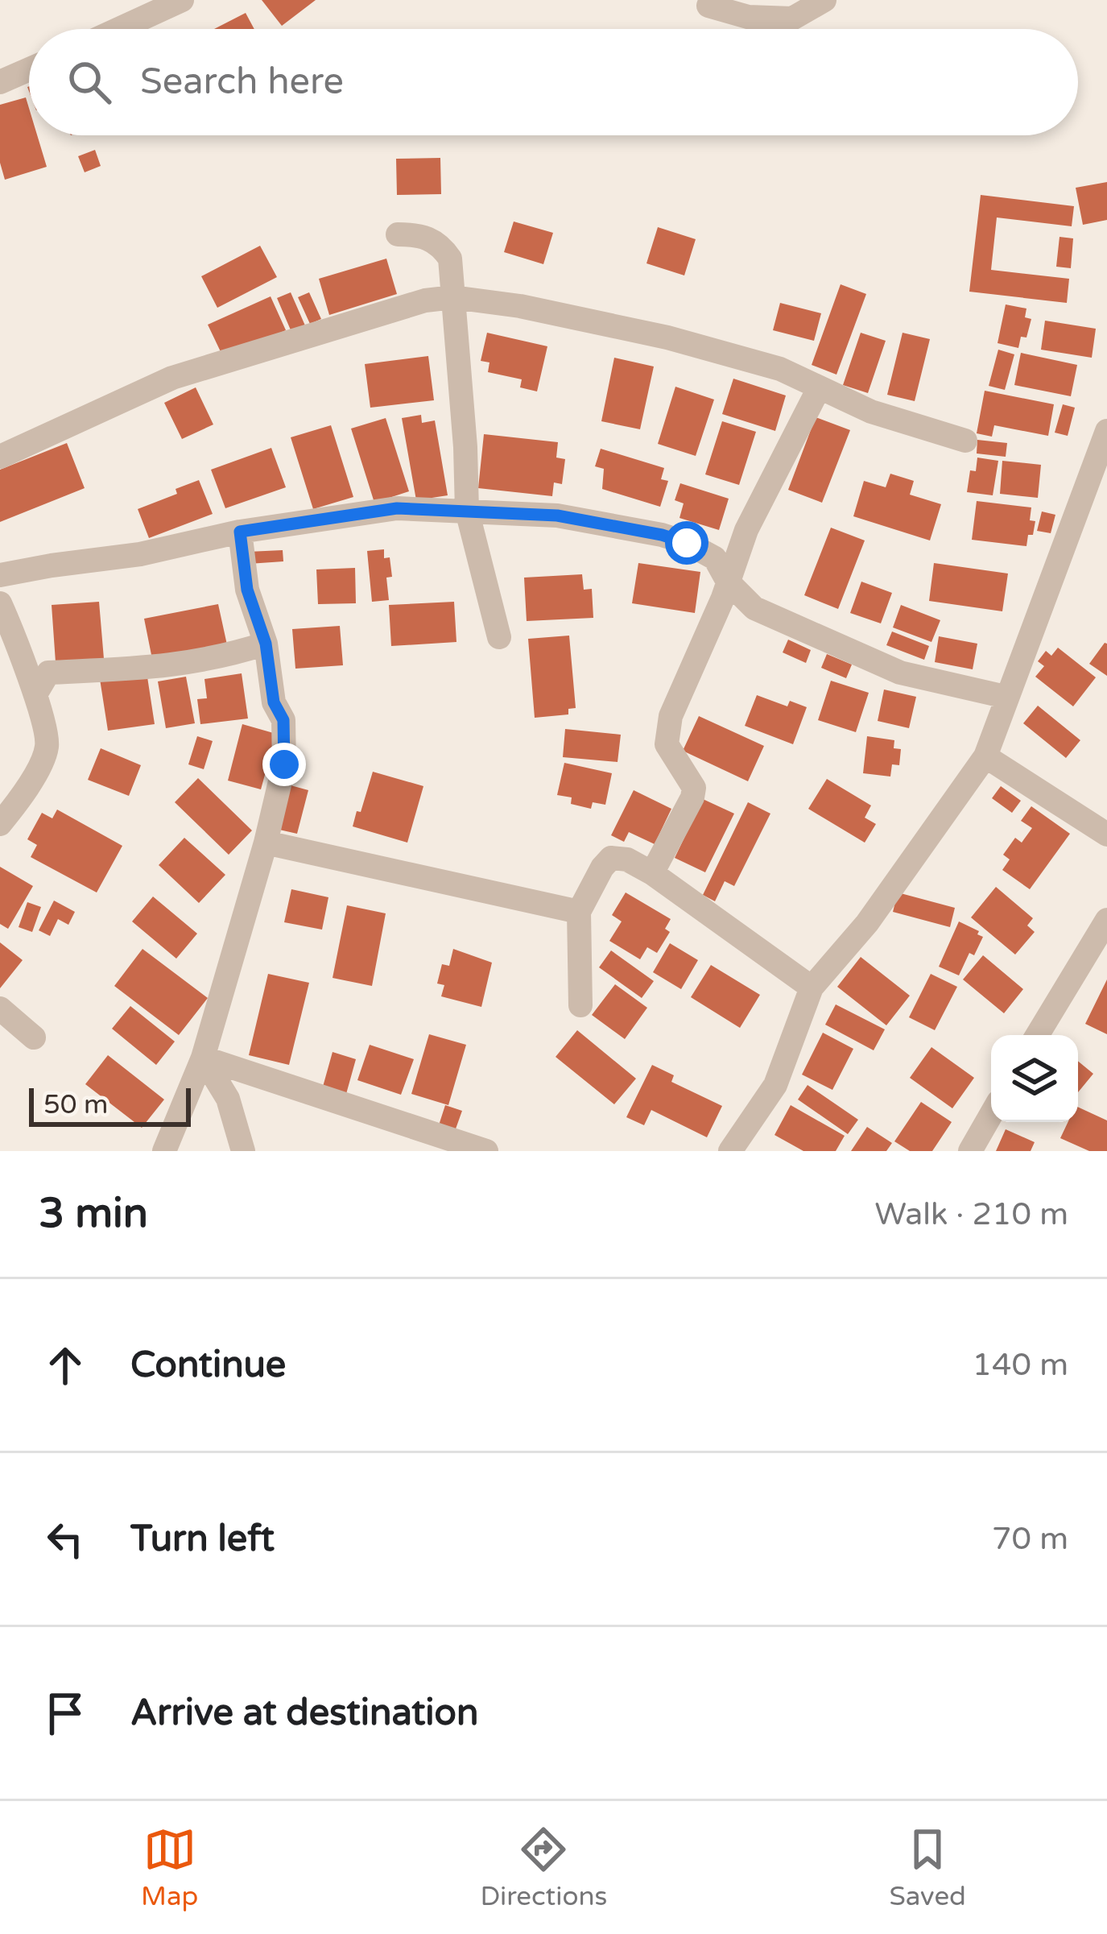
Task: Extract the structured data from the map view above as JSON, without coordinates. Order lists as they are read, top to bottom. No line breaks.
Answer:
{"scale_bar":"50 m","page":{"search":"Search here","scale":"50 m","heading":["3 min","Walk · 210 m"],"list":[["Continue","140 m"],["Turn left","70 m"],"Arrive at destination"],"nav":["Map","Directions","Saved"]}}
